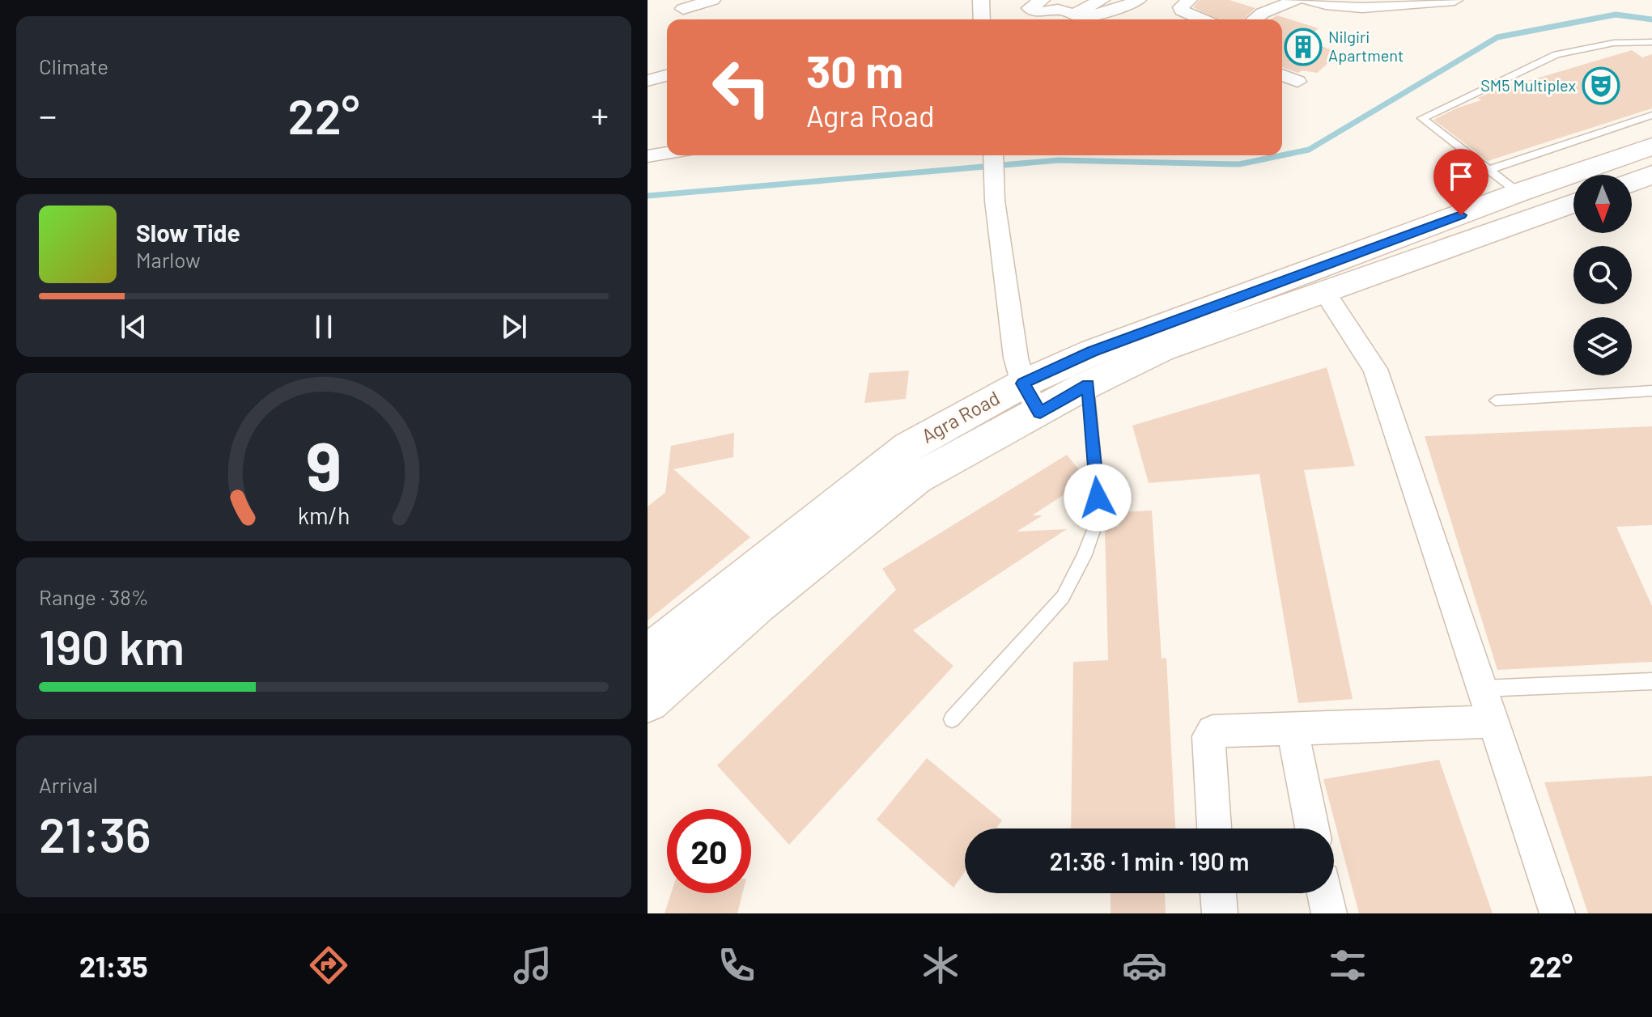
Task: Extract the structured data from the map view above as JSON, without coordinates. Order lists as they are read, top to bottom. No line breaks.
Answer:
{"streets":{"main road":["Agra Road"]},"places":{"building":["Nilgiri Apartment"],"theatre":["SM5 Multiplex"]},"north":"bottom","page":{"tile":["Climate",["Range · 38%","190 km"],["Arrival","21:36"]],"turn":["30 m","Agra Road"],"heat":["−","22°","+"],"song":["Slow Tide","Marlow"],"limit":"20","trip":"21:36 · 1 min · 190 m","tabs":["21:35","22°"],"gauge":["9","km/h"]}}
